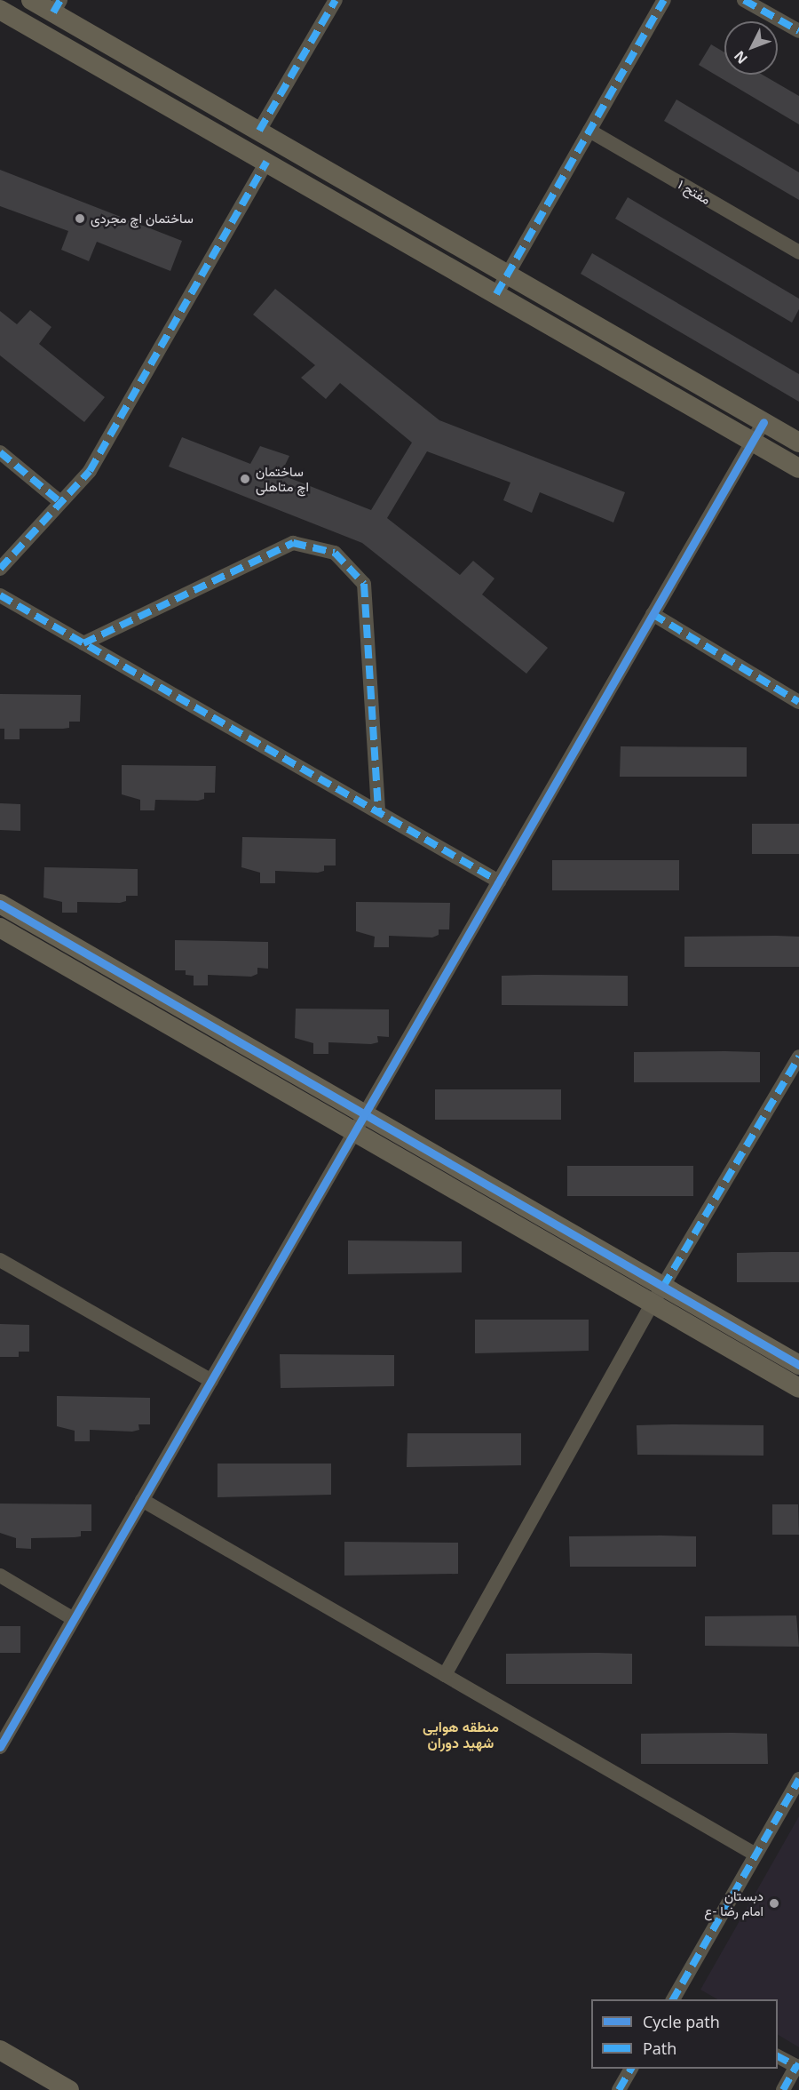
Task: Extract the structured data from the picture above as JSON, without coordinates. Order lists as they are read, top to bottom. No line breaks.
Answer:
{"streets":{"street":["مفتح ۱"]},"districts":["منطقه هوایی شهید دوران"],"places":["ساختمان اچ مجردی","ساختمان اچ متاهلی","دبستان امام رضا -ع"],"legend":["Cycle path","Path"],"north":"bottom left"}
